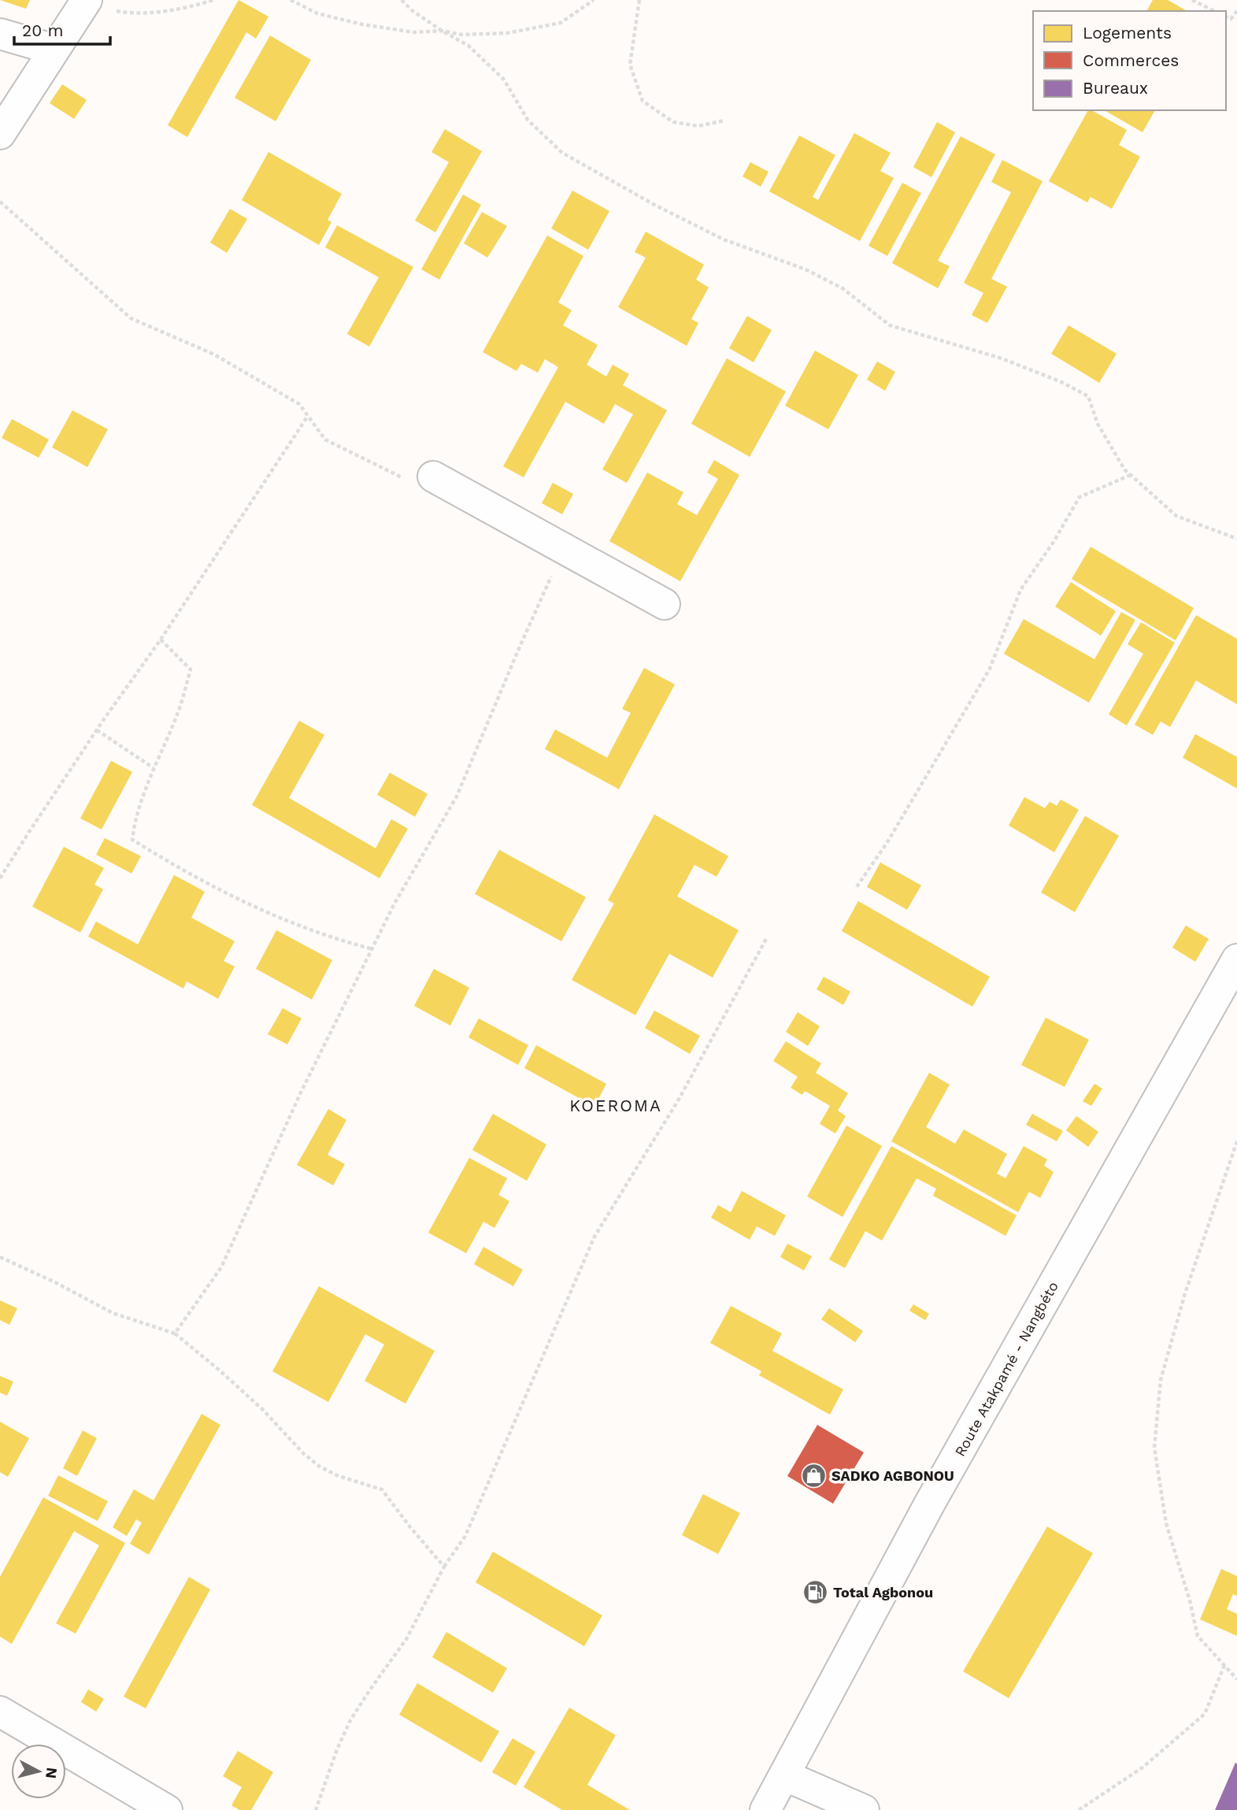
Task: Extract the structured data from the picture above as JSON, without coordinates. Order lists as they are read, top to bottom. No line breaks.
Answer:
{"streets":{"main road":["Route Atakpamé - Nangbéto"]},"districts":["KOEROMA"],"places":{"shop":["SADKO AGBONOU"],"fuel station":["Total Agbonou"]},"legend":["Logements","Commerces","Bureaux"],"scale_bar":"20 m","north":"right"}
